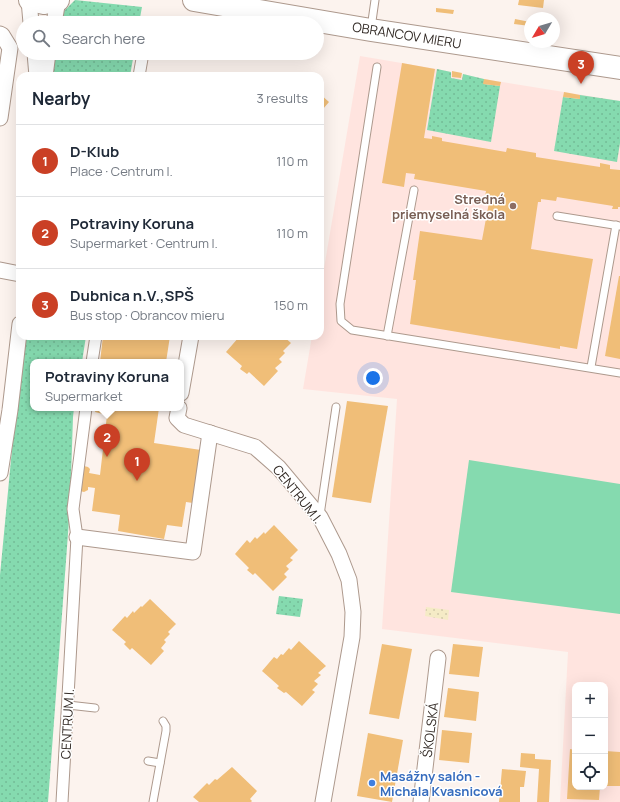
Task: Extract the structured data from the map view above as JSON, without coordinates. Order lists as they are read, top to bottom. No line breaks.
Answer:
{"streets":{"main road":["OBRANCOV MIERU"],"street":["CENTRUM I.","ŠKOLSKÁ"]},"places":["Stredná priemyselná škola","Masážny salón - Michala Kvasnicová"],"north":"bottom left","page":{"search":"Search here","pins":["3","2","1"],"heading":["Nearby","3 results"],"list":[{"mark":"1","name":"D-Klub","note":"Place · Centrum I.","value":"110 m"},{"mark":"2","name":"Potraviny Koruna","note":"Supermarket · Centrum I.","value":"110 m"},{"mark":"3","name":"Dubnica n.V.,SPŠ","note":"Bus stop · Obrancov mieru","value":"150 m"}],"popup":["Potraviny Koruna","Supermarket"],"map_buttons":["+","−"]}}
